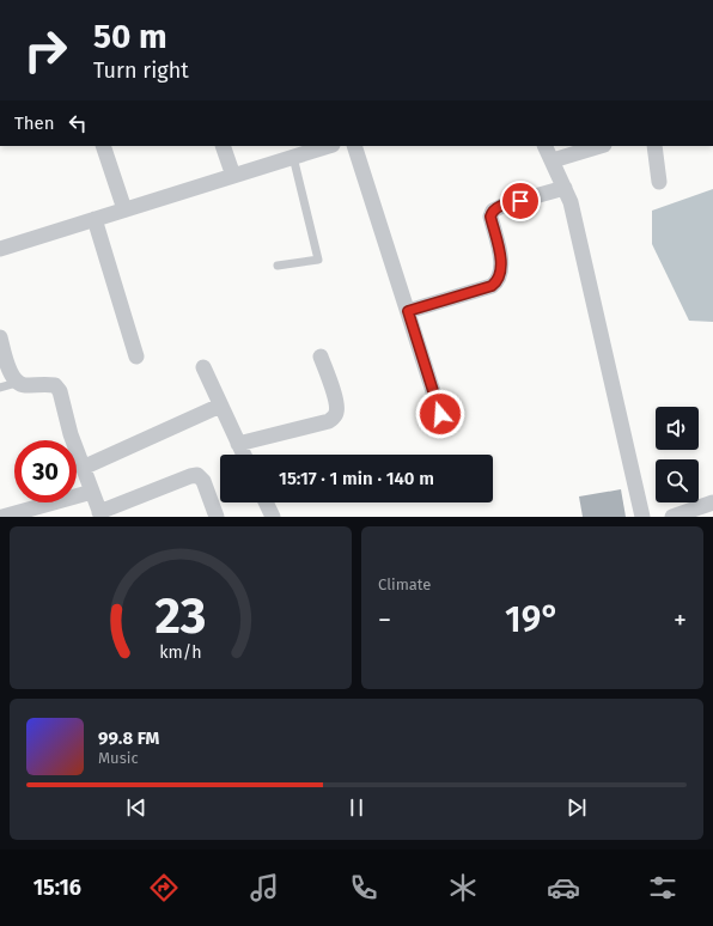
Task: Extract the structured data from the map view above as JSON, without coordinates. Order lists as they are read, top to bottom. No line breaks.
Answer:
{"page":{"turn":["50 m","Turn right"],"then":"Then","limit":"30","trip":"15:17 · 1 min · 140 m","tile":"Climate","heat":["−","19°","+"],"song":["99.8 FM","Music"],"tabs":"15:16","gauge":["23","km/h"]}}
